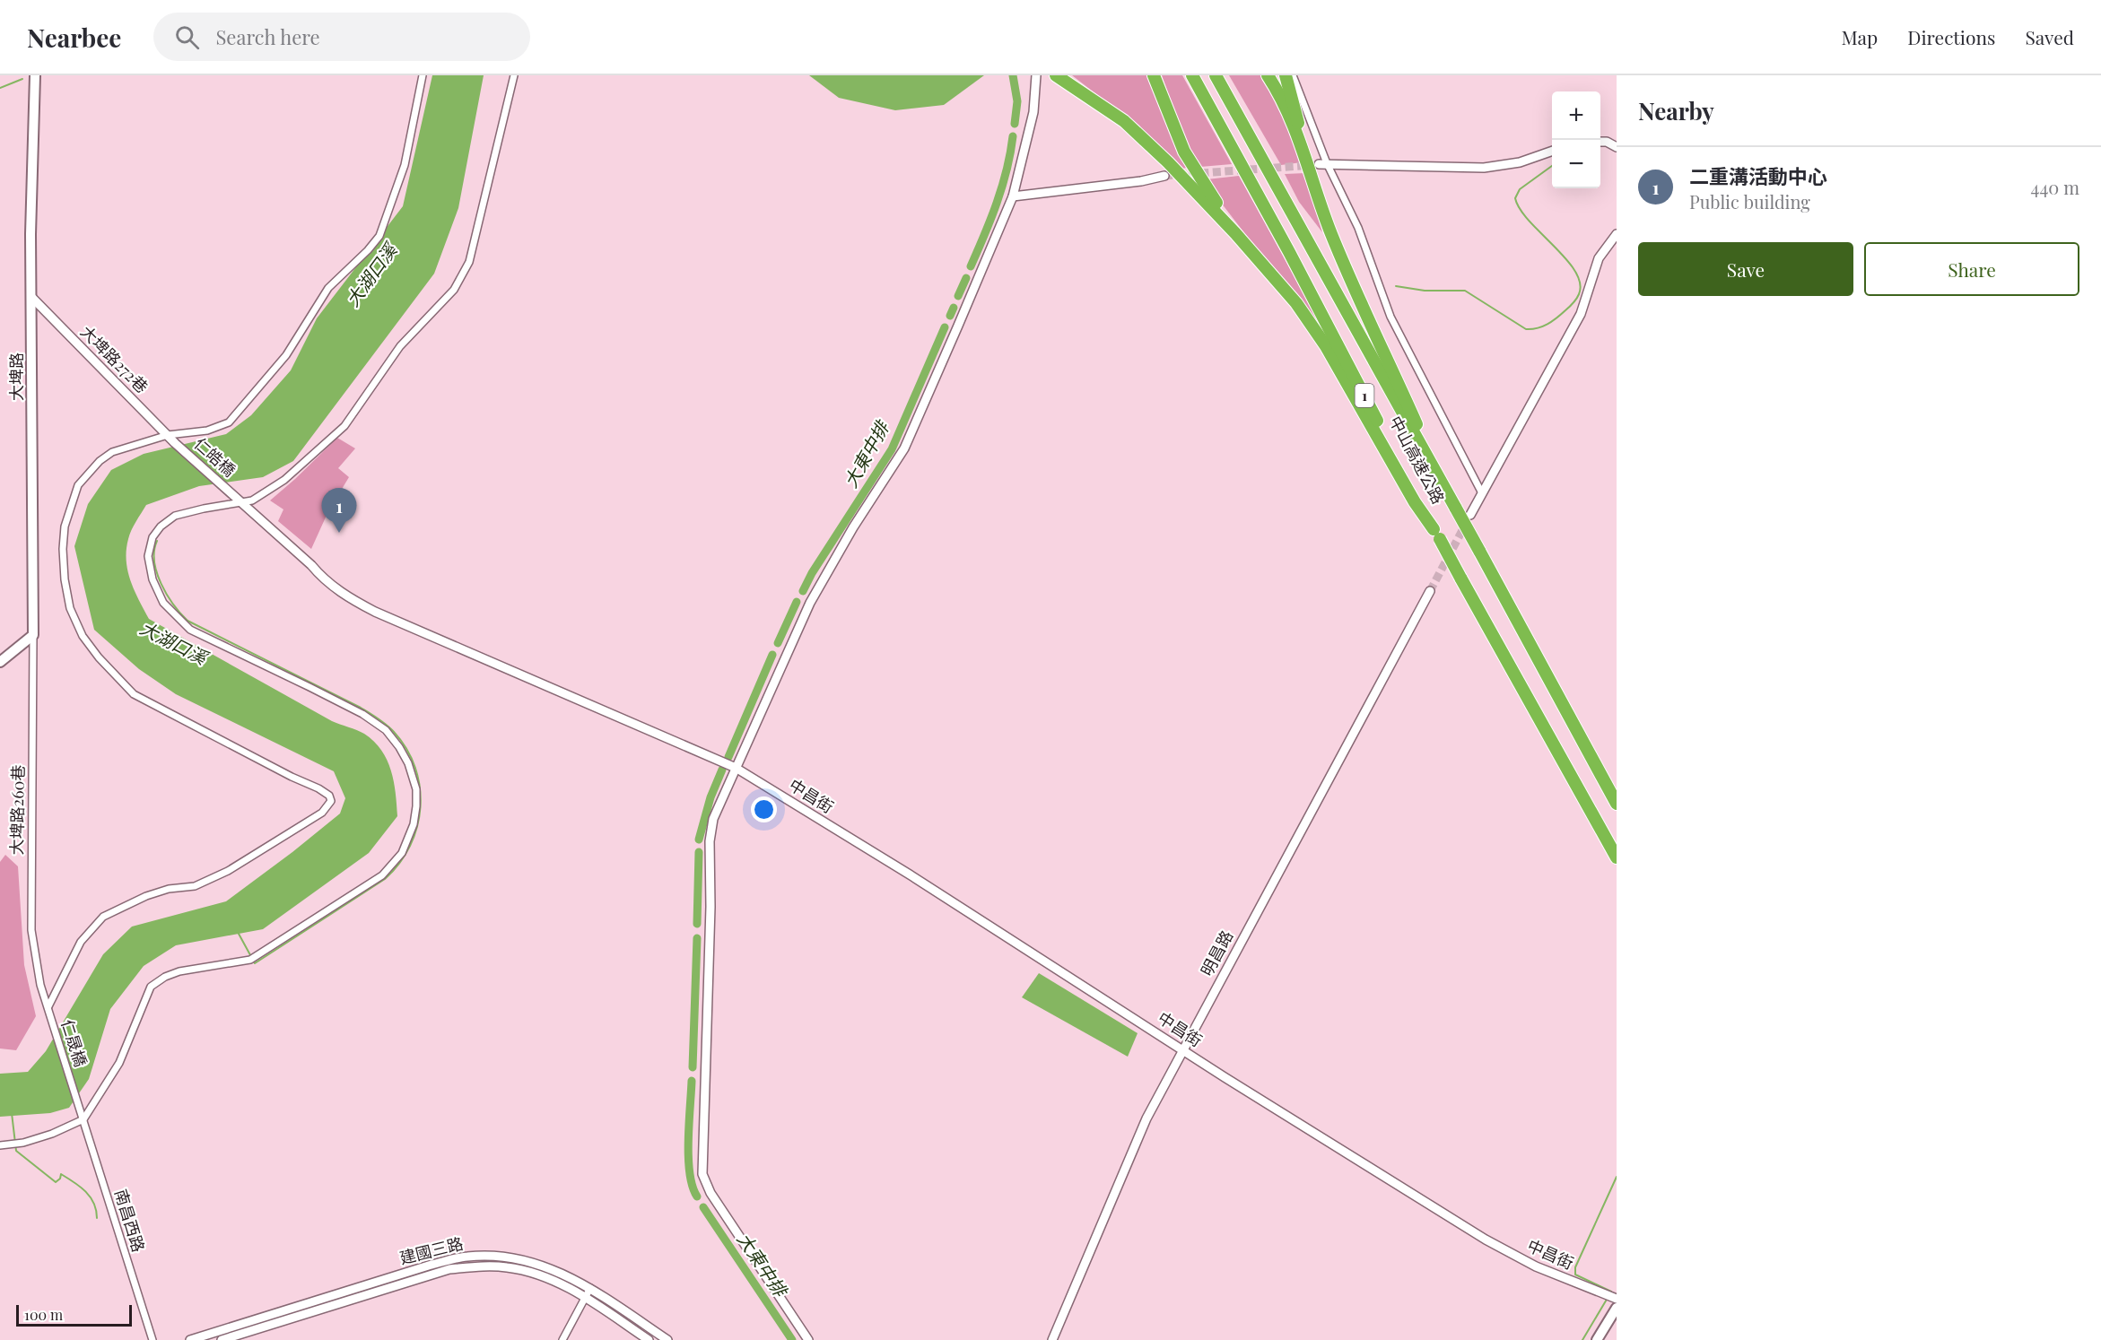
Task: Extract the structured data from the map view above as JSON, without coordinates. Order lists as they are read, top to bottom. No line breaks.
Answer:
{"streets":{"highway":["1","中山高速公路"],"main road":["大埤路"],"street":["大埤路272巷","仁皓橋","中昌街","大埤路260巷","明昌路","仁晟橋","南昌西路","建國三路"]},"crossings":[["大埤路272巷","大埤路"],["大埤路272巷","仁皓橋"],["大埤路","大埤路260巷"],["仁皓橋","中昌街"],["中昌街","明昌路"],["大埤路260巷","仁晟橋"],["仁晟橋","南昌西路"]],"water":["大湖口溪","大東中排"],"scale_bar":"100 m","page":{"header":"Nearbee","search":"Search here","nav":["Map","Directions","Saved"],"heading":"Nearby","map_buttons":["+","−"],"list":[{"mark":"1","name":"二重溝活動中心","note":"Public building","value":"440 m"}],"buttons":["Save","Share"],"pins":"1","scale":"100 m"}}
